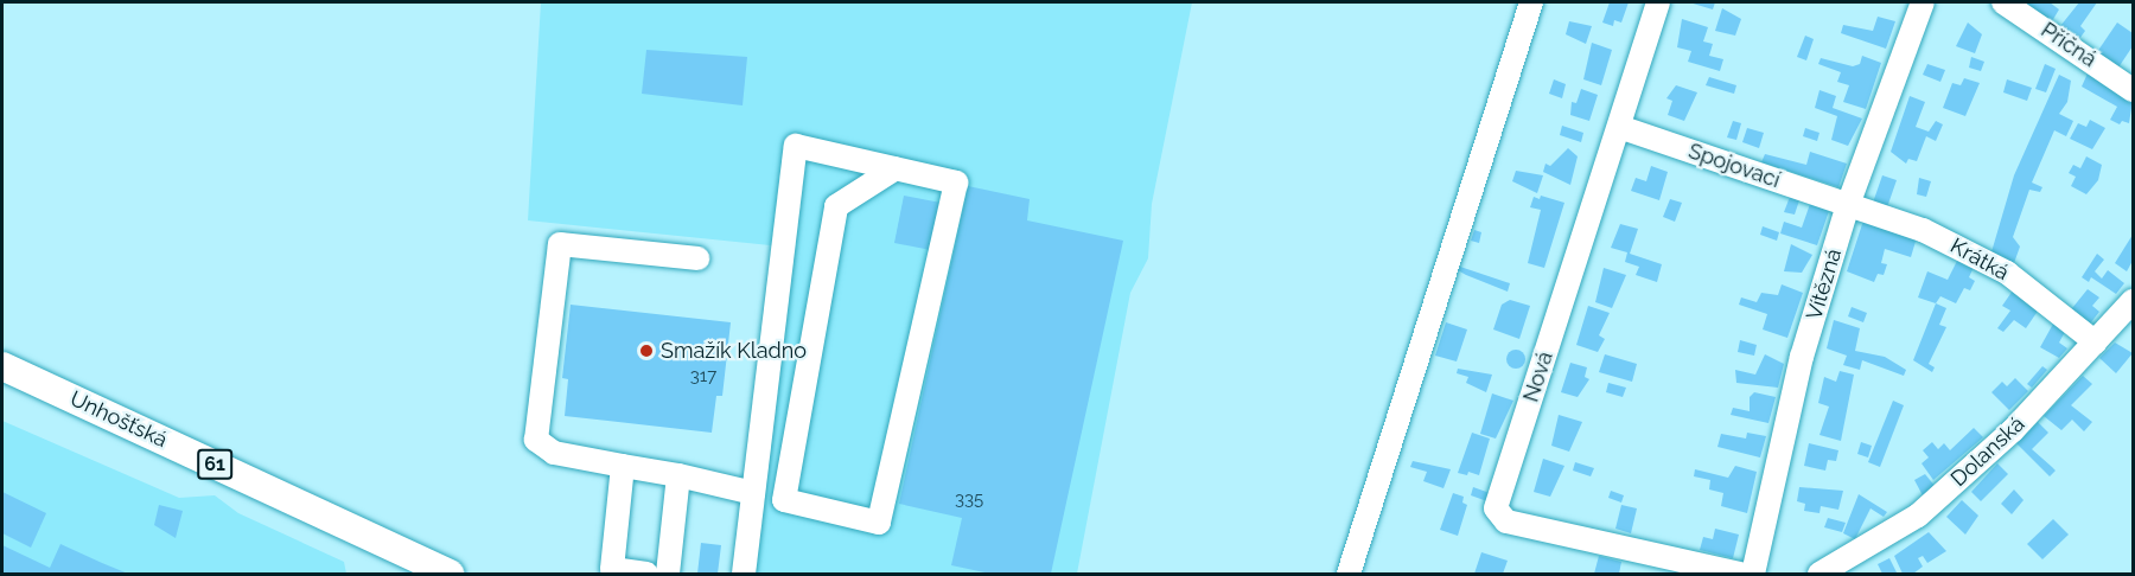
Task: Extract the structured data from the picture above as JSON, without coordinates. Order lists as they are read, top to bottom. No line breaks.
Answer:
{"streets":{"main road":["Unhošťská","61"],"street":["Příčná","Spojovací","Krátká","Vítězná","Nová","Dolanská"]},"crossings":[["Spojovací","Krátká"],["Spojovací","Vítězná"],["Spojovací","Nová"],["Krátká","Vítězná"],["Krátká","Dolanská"]],"places":["Smažík Kladno"],"house_numbers":["317","335"]}
